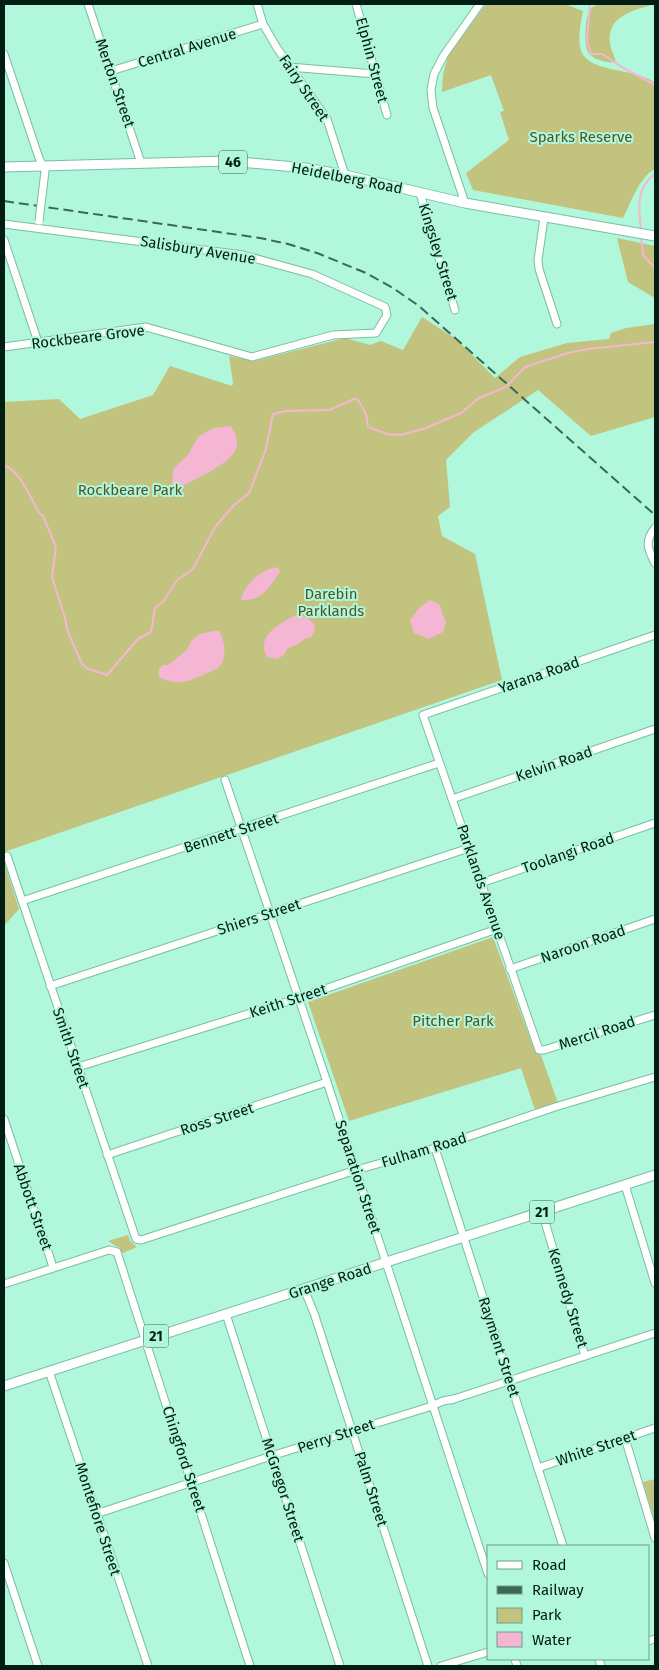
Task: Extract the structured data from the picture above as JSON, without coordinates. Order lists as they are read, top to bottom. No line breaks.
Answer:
{"streets":{"main road":["46","Heidelberg Road","21","Grange Road"],"street":["Central Avenue","Elphin Street","Merton Street","Fairy Street","Salisbury Avenue","Kingsley Street","Rockbeare Grove","Yarana Road","Kelvin Road","Bennett Street","Toolangi Road","Parklands Avenue","Shiers Street","Naroon Road","Keith Street","Mercil Road","Smith Street","Ross Street","Fulham Road","Separation Street","Abbott Street","Kennedy Street","Rayment Street","Perry Street","White Street","Chingford Street","Palm Street","McGregor Street","Montefiore Street"]},"crossings":[["Central Avenue","Merton Street"],["Central Avenue","Fairy Street"],["Merton Street","Heidelberg Road"],["Fairy Street","Heidelberg Road"],["Heidelberg Road","Kingsley Street"],["Salisbury Avenue","Rockbeare Grove"],["Yarana Road","Parklands Avenue"],["Kelvin Road","Parklands Avenue"],["Bennett Street","Parklands Avenue"],["Bennett Street","Smith Street"],["Bennett Street","Separation Street"],["Toolangi Road","Parklands Avenue"],["Parklands Avenue","Shiers Street"],["Parklands Avenue","Naroon Road"],["Parklands Avenue","Keith Street"],["Parklands Avenue","Mercil Road"],["Shiers Street","Smith Street"],["Shiers Street","Separation Street"],["Keith Street","Smith Street"],["Keith Street","Separation Street"],["Smith Street","Ross Street"],["Smith Street","Fulham Road"],["Ross Street","Separation Street"],["Fulham Road","Separation Street"],["Fulham Road","Rayment Street"],["Separation Street","Grange Road"],["Separation Street","Perry Street"],["Abbott Street","Chingford Street"],["Grange Road","Kennedy Street"],["Grange Road","Rayment Street"],["Grange Road","Chingford Street"],["Grange Road","Palm Street"],["Grange Road","McGregor Street"],["Grange Road","Montefiore Street"],["Kennedy Street","Perry Street"],["Rayment Street","Perry Street"],["Rayment Street","White Street"],["Perry Street","Chingford Street"],["Perry Street","Palm Street"],["Perry Street","McGregor Street"],["Perry Street","Montefiore Street"]],"parks":["Sparks Reserve","Rockbeare Park","Darebin Parklands","Pitcher Park"],"legend":["Road","Railway","Park","Water"]}
